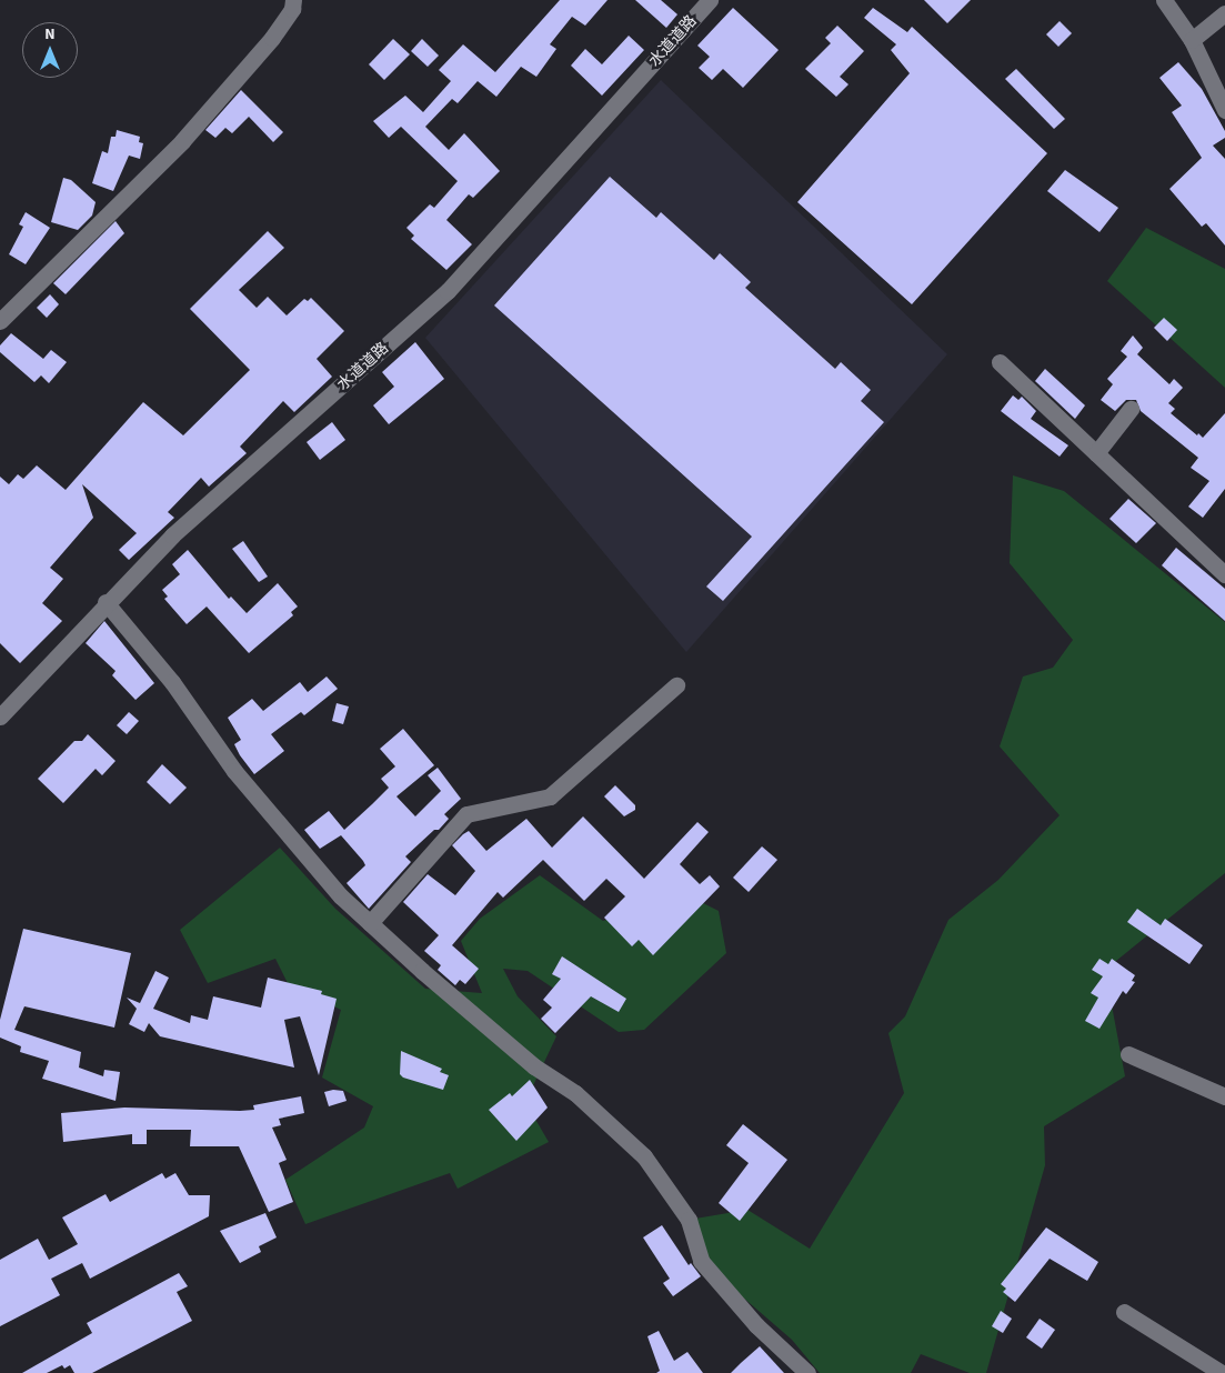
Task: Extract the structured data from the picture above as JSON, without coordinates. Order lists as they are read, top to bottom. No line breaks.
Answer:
{"streets":{"street":["水道道路"]},"north":"top"}
